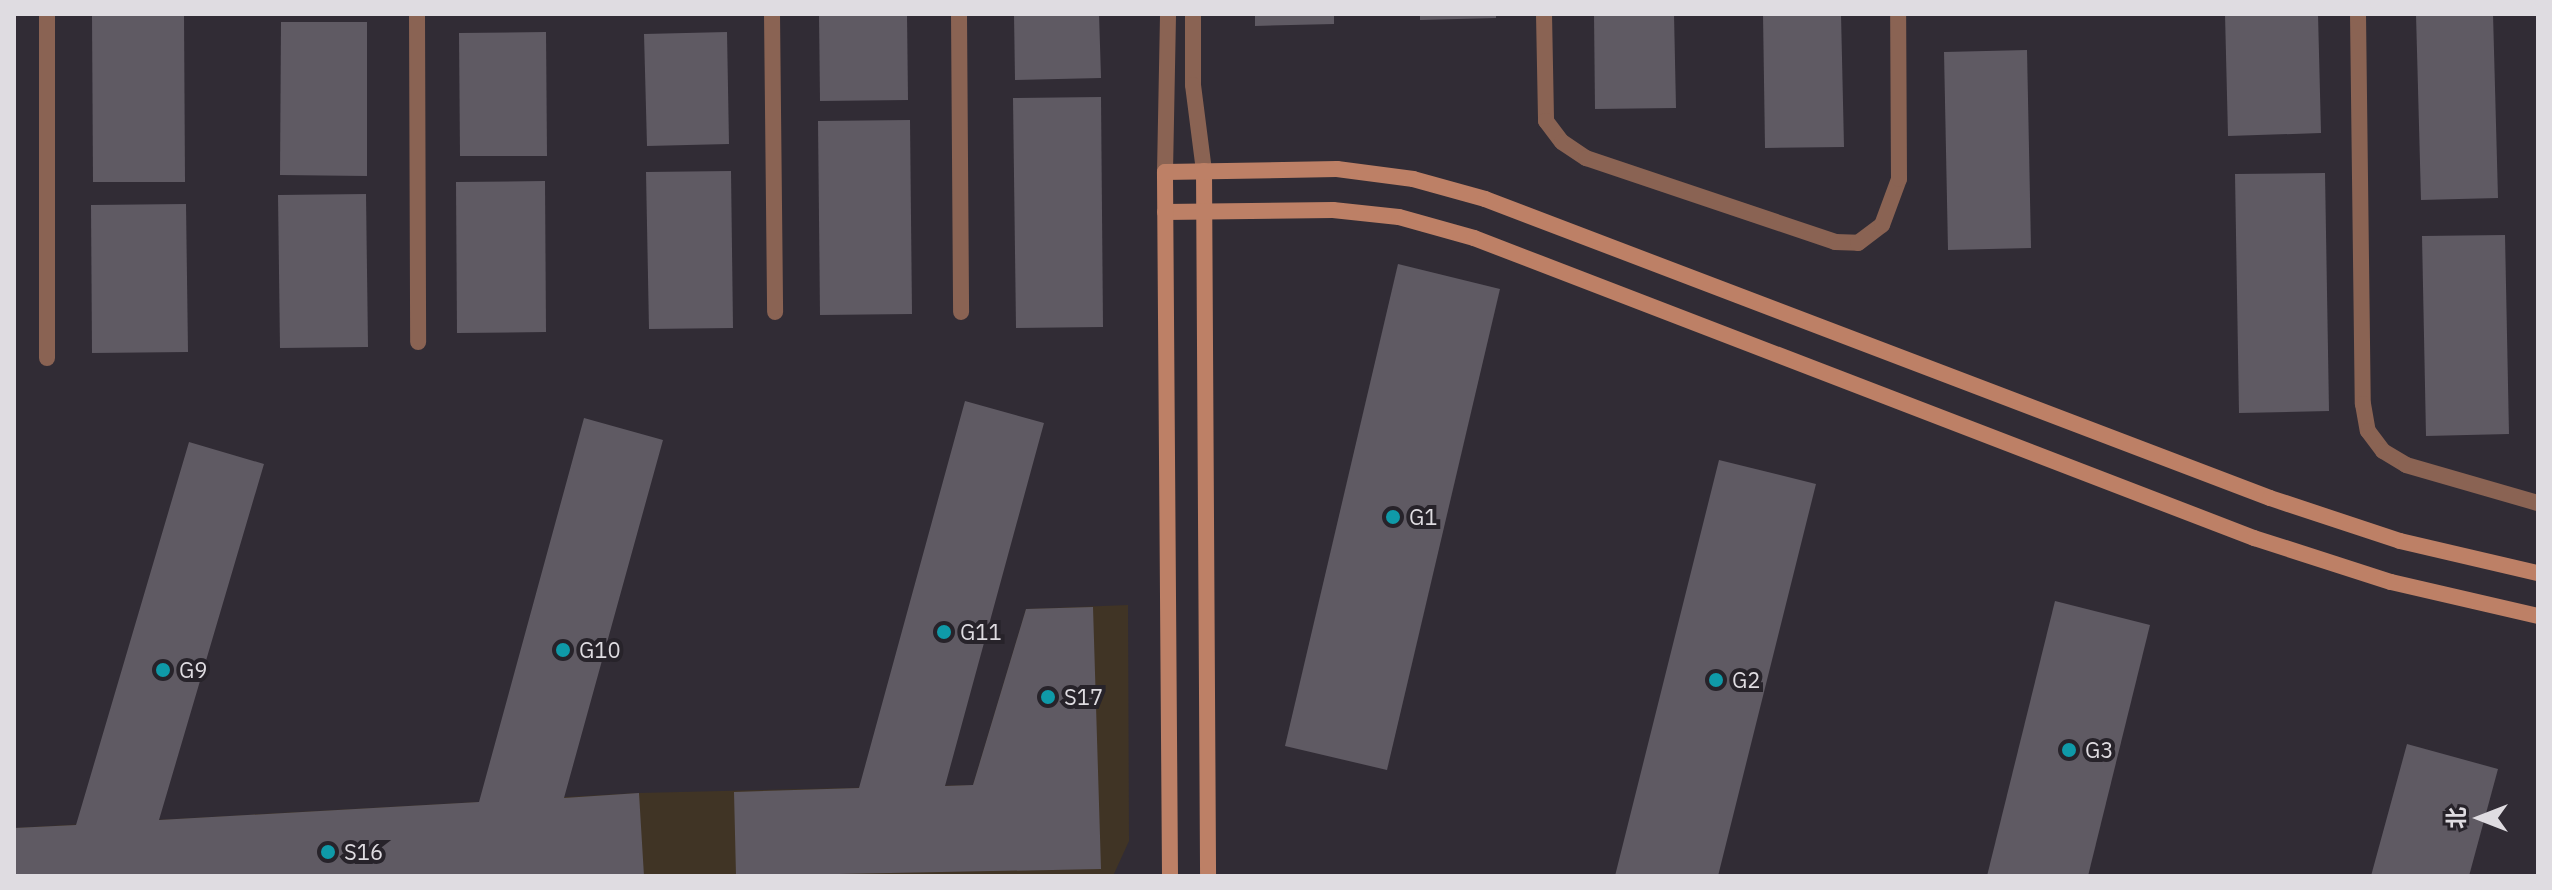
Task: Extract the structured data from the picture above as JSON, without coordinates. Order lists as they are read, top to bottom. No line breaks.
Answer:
{"places":["G1","G11","G10","G9","G2","S17","G3","S16"],"north":"left"}
